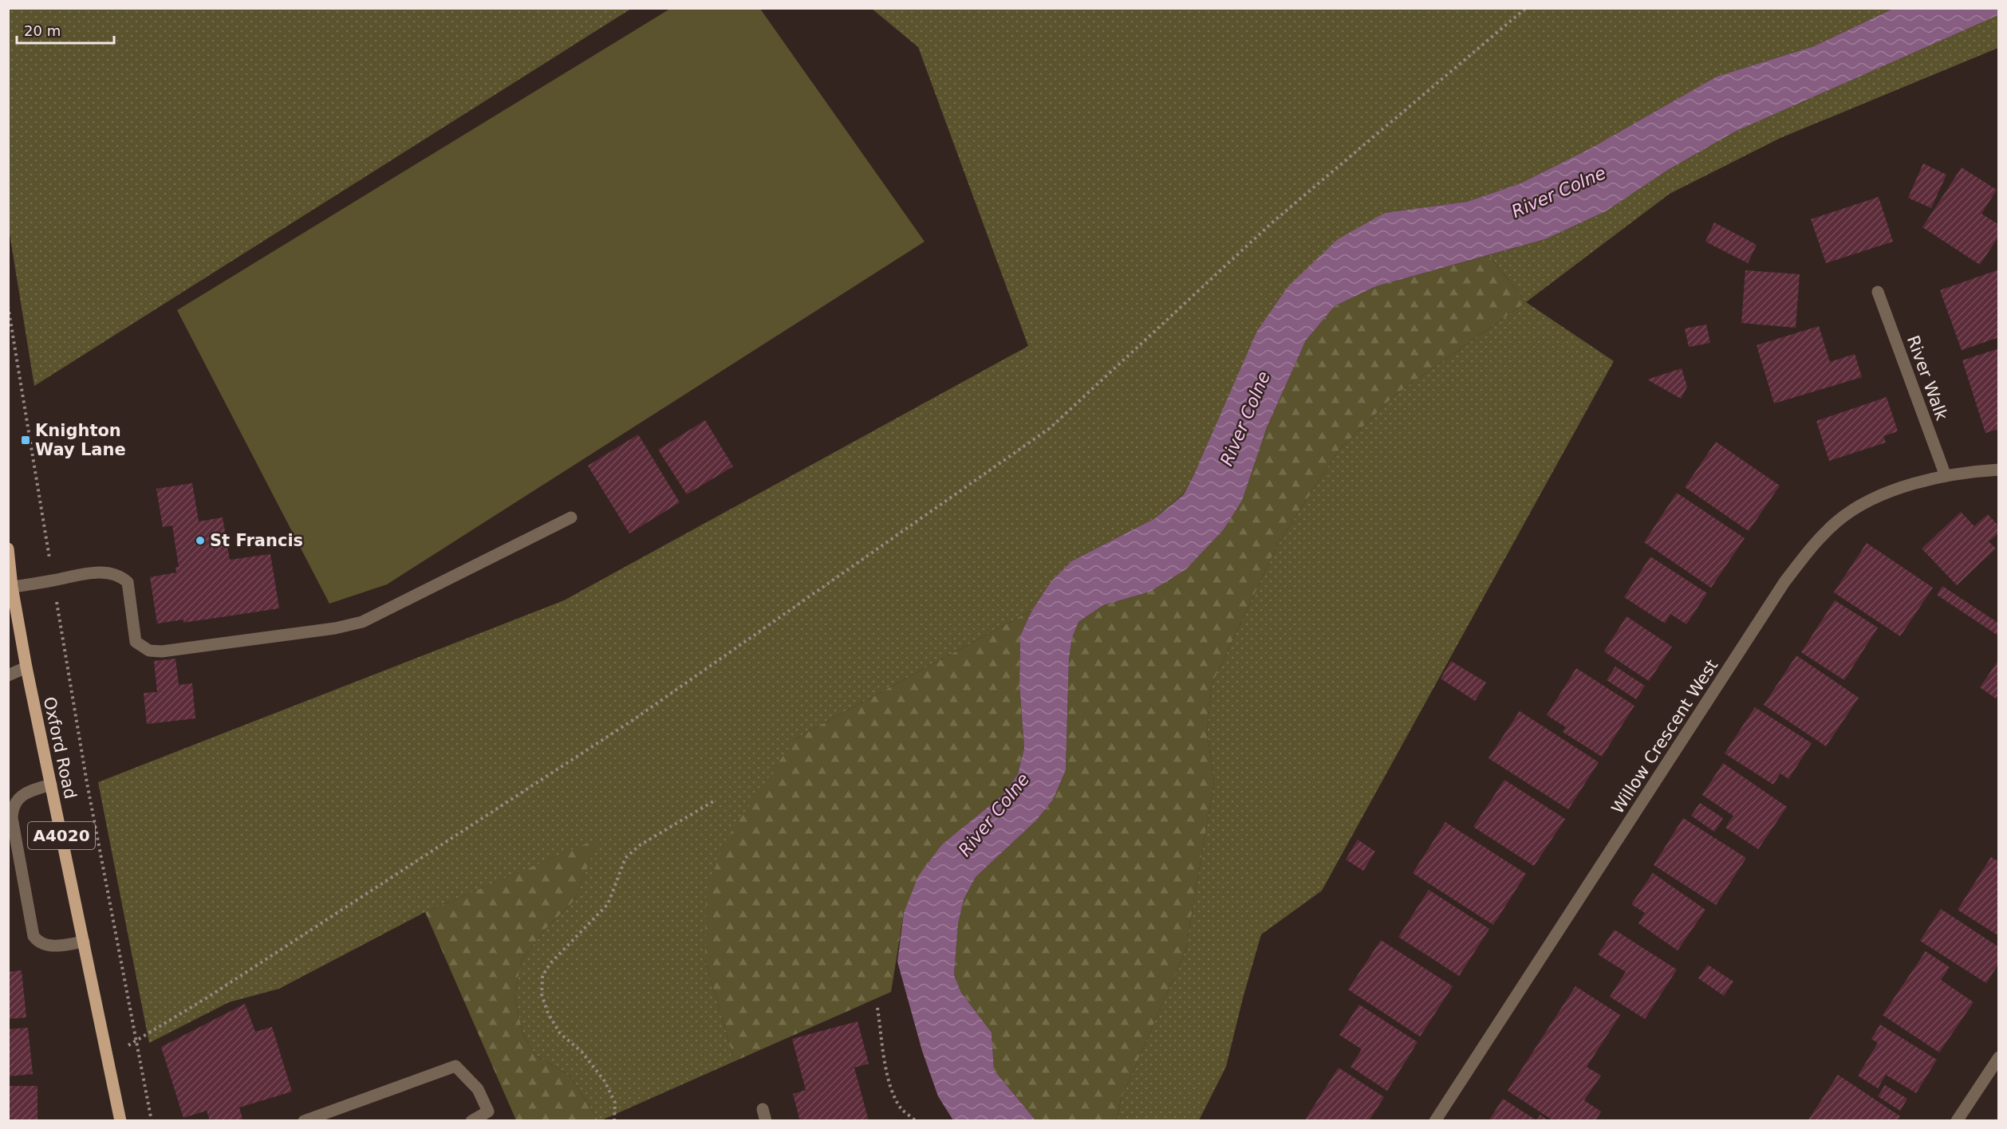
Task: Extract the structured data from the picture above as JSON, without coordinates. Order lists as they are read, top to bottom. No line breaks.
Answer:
{"streets":{"main road":["Oxford Road","A4020"],"street":["River Walk","Willow Crescent West"]},"crossings":[["River Walk","Willow Crescent West"]],"water":["River Colne"],"places":{"transit":["Knighton Way Lane"],"other":["St Francis"]},"scale_bar":"20 m"}
